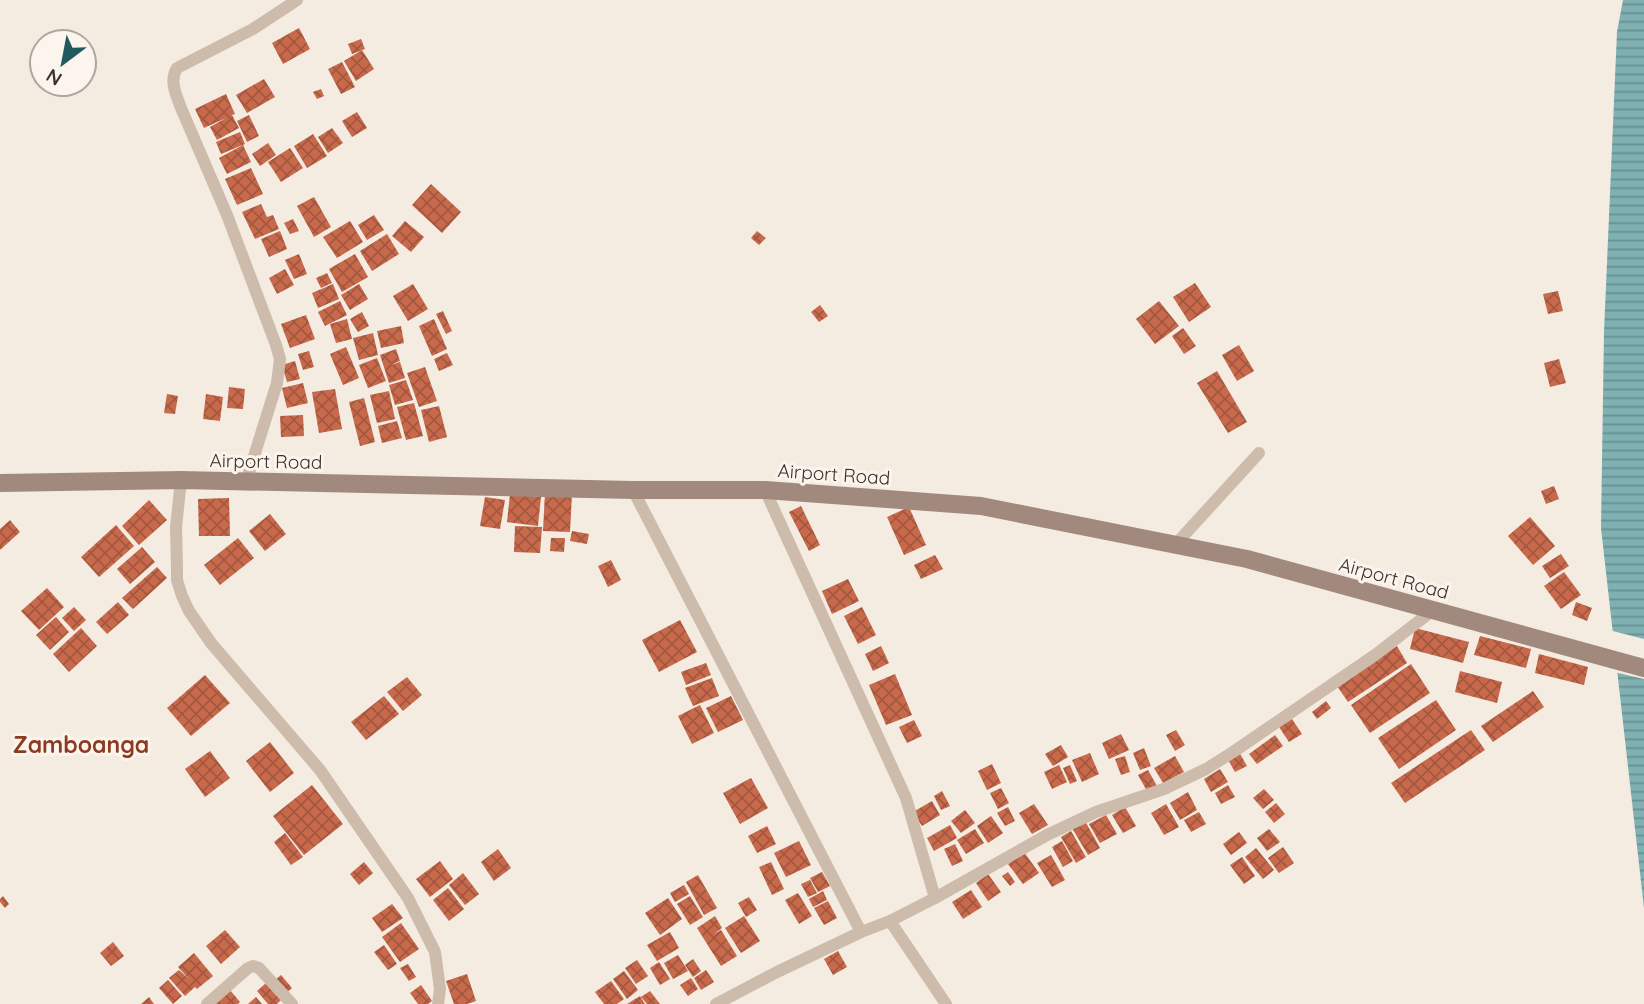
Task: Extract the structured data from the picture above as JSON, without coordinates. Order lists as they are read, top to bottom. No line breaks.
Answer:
{"streets":{"main road":["Airport Road"]},"districts":["Zamboanga"],"north":"bottom left"}
